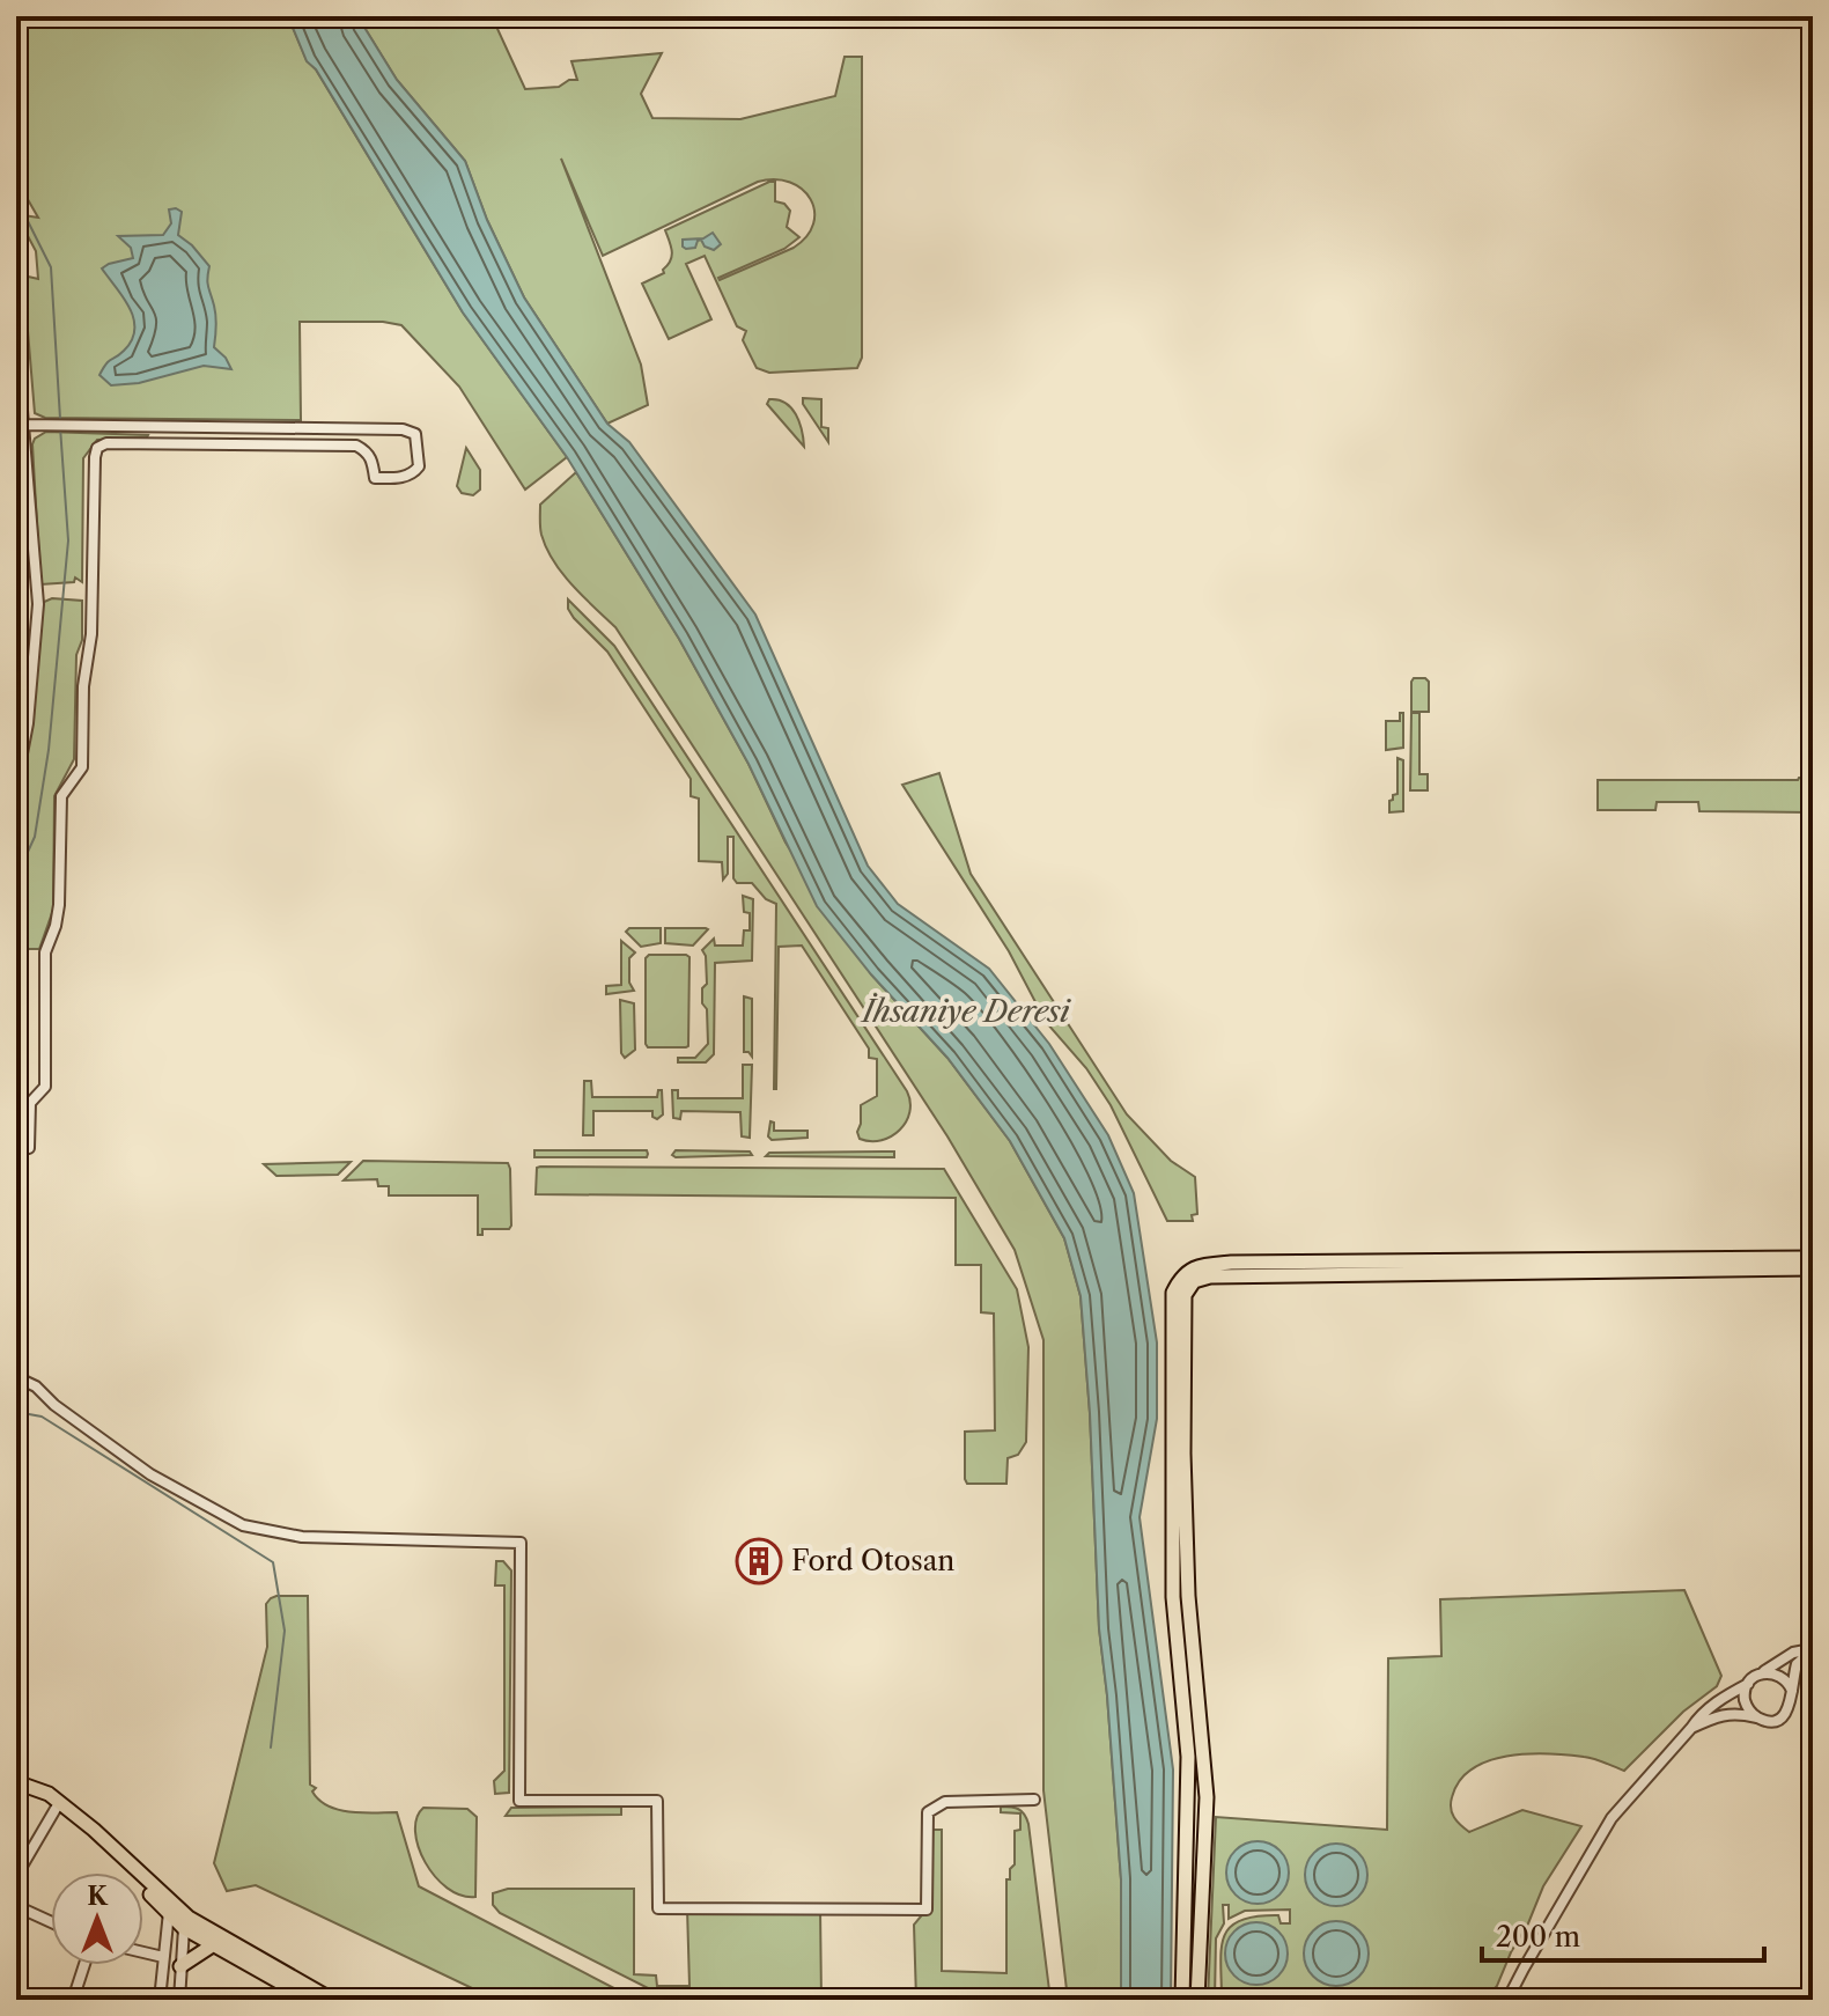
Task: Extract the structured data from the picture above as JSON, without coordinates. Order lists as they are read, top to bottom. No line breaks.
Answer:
{"water":["İhsaniye Deresi"],"places":{"building":["Ford Otosan"]},"scale_bar":"200 m","north":"top"}
